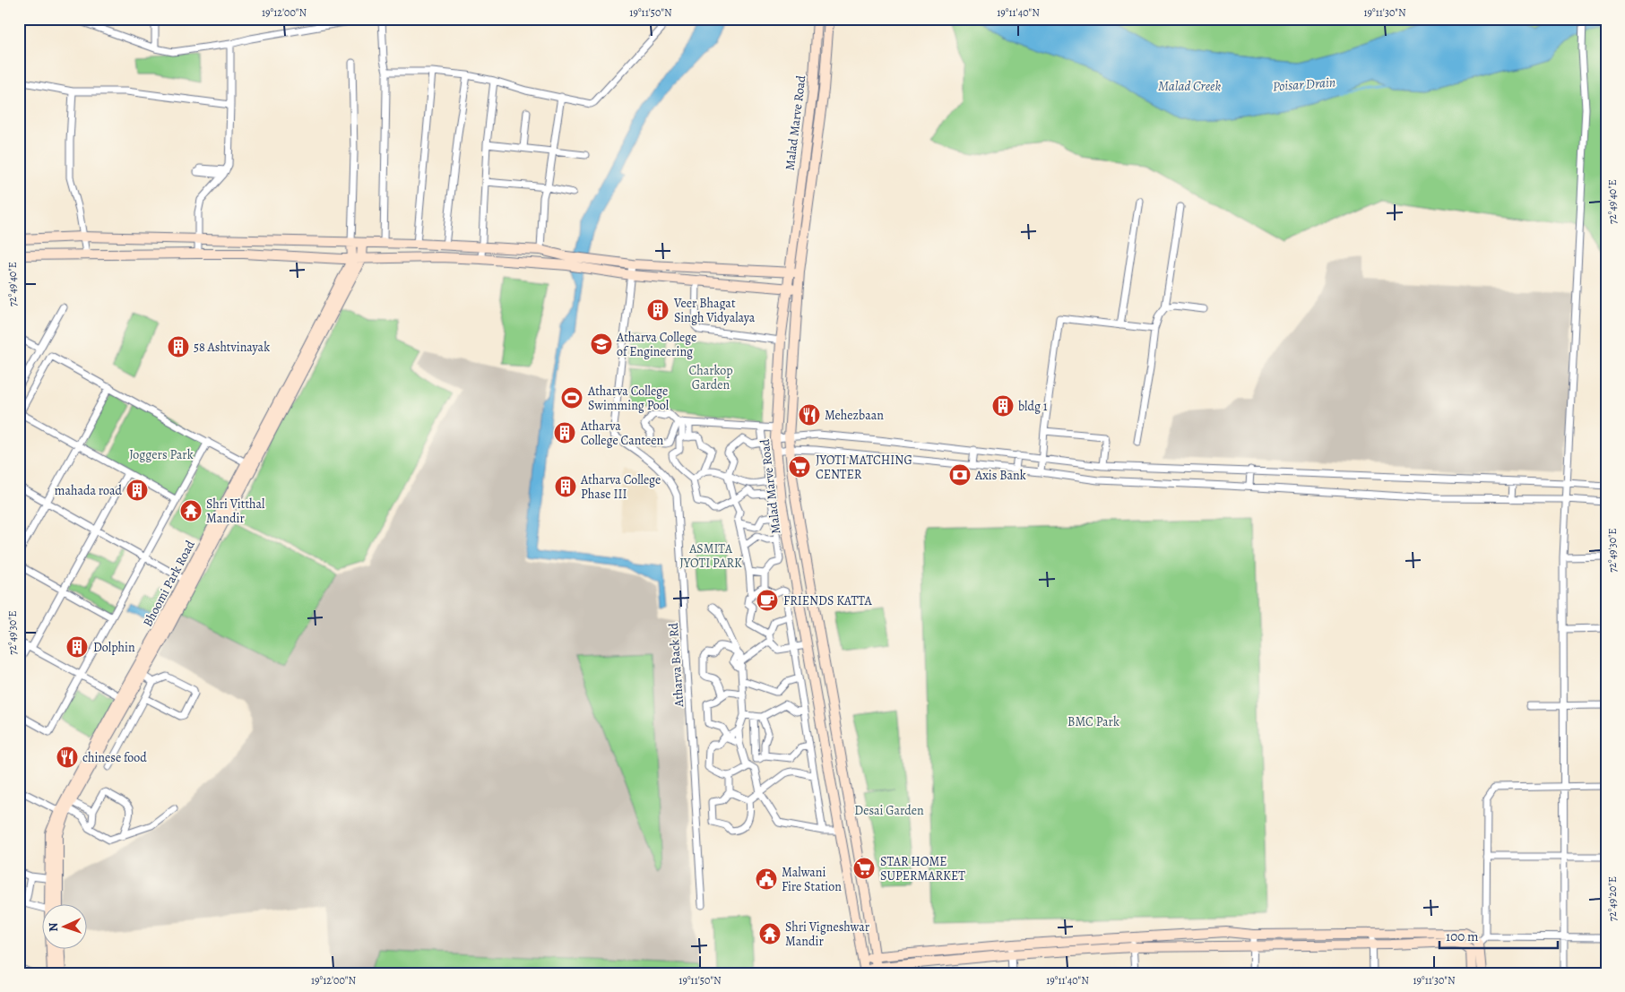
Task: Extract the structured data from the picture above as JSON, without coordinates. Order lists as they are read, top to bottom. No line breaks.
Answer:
{"streets":{"main road":["Malad Marve Road","Bhoomi Park Road"],"street":["Atharva Back Rd"]},"water":["Poisar Drain","Malad Creek"],"parks":["Charkop Garden","Joggers Park","ASMITA JYOTI PARK","BMC Park","Desai Garden"],"places":{"building":["Veer Bhagat Singh Vidyalaya","58 Ashtvinayak","bldg 1","Atharva College Canteen","Atharva College Phase III","mahada road","Dolphin"],"school or university":["Atharva College of Engineering"],"sports":["Atharva College Swimming Pool"],"restaurant":["Mehezbaan","chinese food"],"supermarket":["JYOTI MATCHING CENTER","STAR HOME SUPERMARKET"],"bank":["Axis Bank"],"temple":["Shri Vitthal Mandir","Shri Vigneshwar Mandir"],"cafe":["FRIENDS KATTA"],"public building":["Malwani Fire Station"]},"scale_bar":"100 m","north":"left","coordinates":["19°12'00\"N","19°11'50\"N","19°11'40\"N","19°11'30\"N","72°49'40\"E","72°49'30\"E","72°49'20\"E"]}
